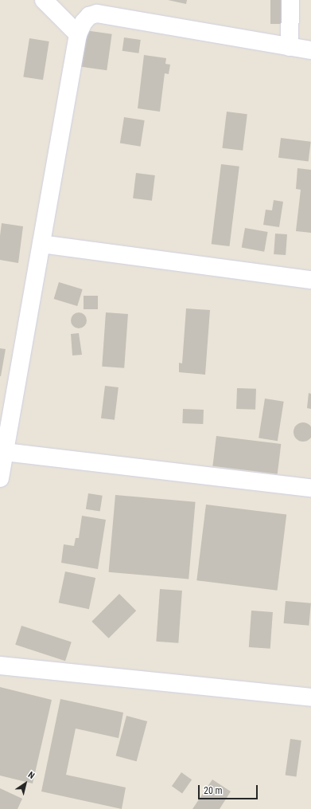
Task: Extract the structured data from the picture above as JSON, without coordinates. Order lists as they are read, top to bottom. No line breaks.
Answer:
{"scale_bar":"20 m","north":"top right"}
